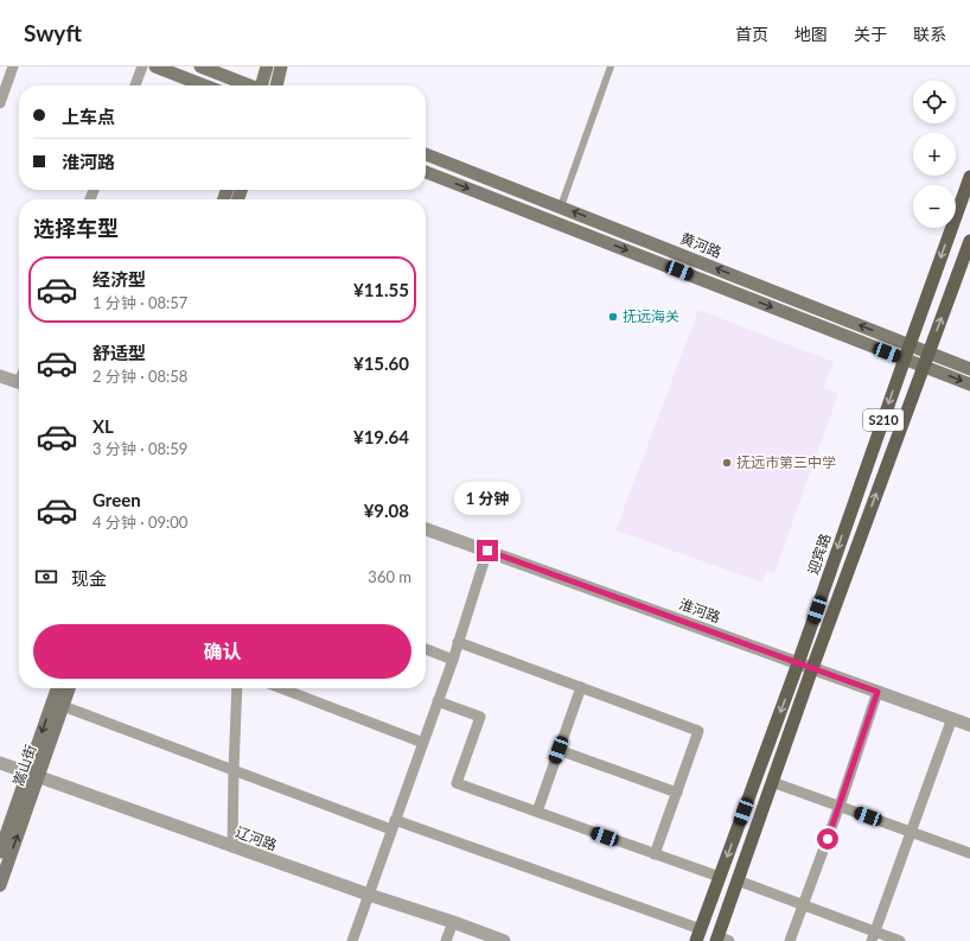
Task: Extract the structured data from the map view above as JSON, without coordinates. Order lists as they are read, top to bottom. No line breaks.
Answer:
{"streets":{"main road":["黄河路","S210","迎宾路","嵩山街"],"street":["淮河路","辽河路"]},"crossings":[["黄河路","S210"],["黄河路","迎宾路"],["S210","淮河路"],["迎宾路","淮河路"],["嵩山街","辽河路"]],"places":["抚远海关","抚远市第三中学"],"page":{"header":"Swyft","nav":["首页","地图","关于","联系"],"map_buttons":["+","−"],"banner":["上车点","淮河路"],"heading":"选择车型","list":[{"name":"经济型","note":"1 分钟 · 08:57","value":"¥11.55"},{"name":"舒适型","note":"2 分钟 · 08:58","value":"¥15.60"},{"name":"XL","note":"3 分钟 · 08:59","value":"¥19.64"},{"name":"Green","note":"4 分钟 · 09:00","value":"¥9.08"}],"bubble":"1 分钟","pay":["现金","360 m"],"buttons":"确认"}}
